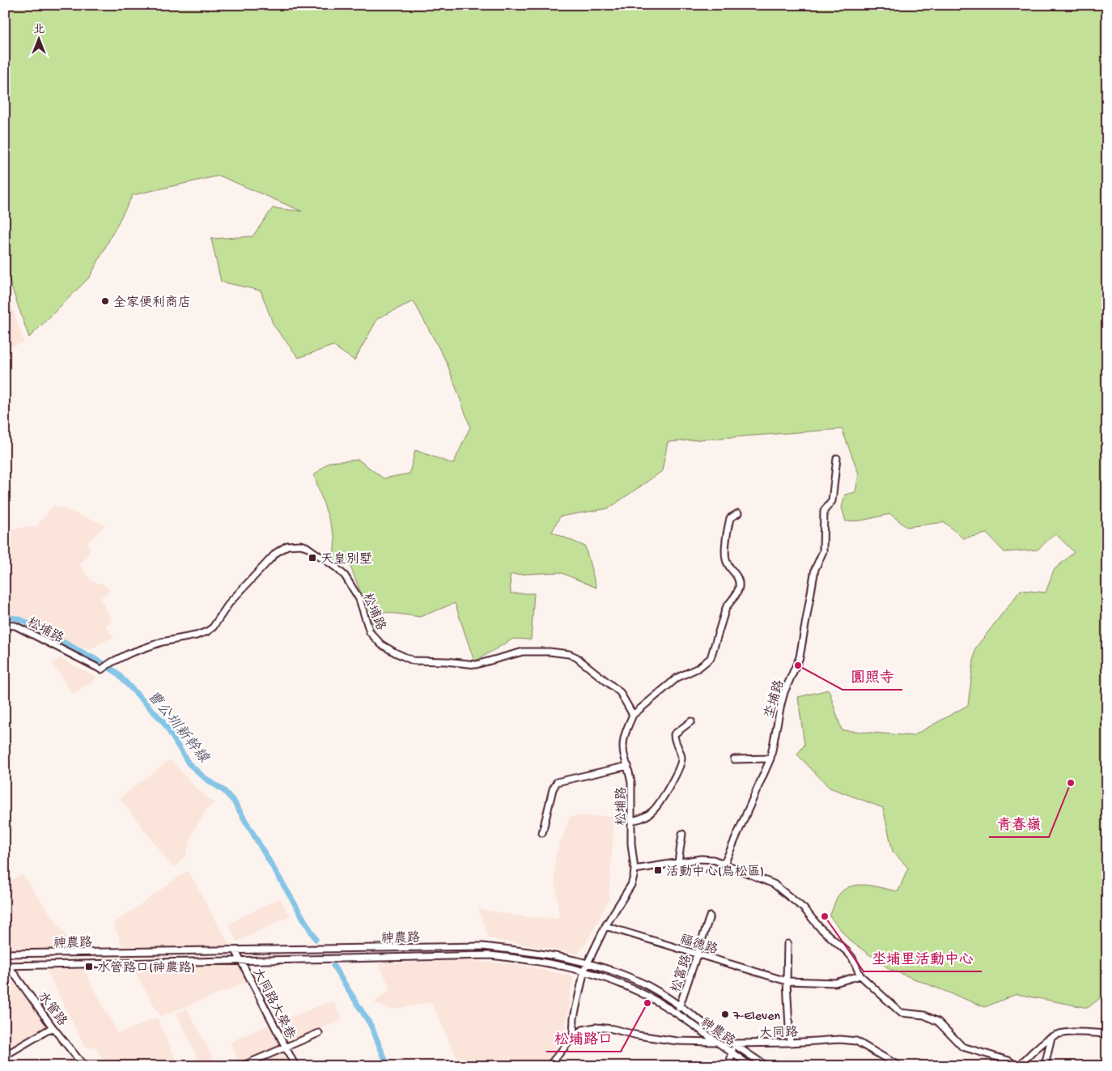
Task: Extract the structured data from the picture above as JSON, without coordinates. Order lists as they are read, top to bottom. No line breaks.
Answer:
{"streets":{"street":["松埔路","坔埔路","神農路","福德路","松富路","大同路大榮巷","水管路","大同路"]},"crossings":[["松埔路","神農路"],["松埔路","福德路"],["松埔路","大同路"],["神農路","松富路"],["神農路","大同路大榮巷"],["神農路","水管路"],["神農路","大同路"],["福德路","松富路"]],"water":["曹公圳新幹線"],"places":{"other":["全家便利商店","圓照寺","青春嶺","坔埔里活動中心","松埔路口","7-Eleven"],"transit":["天皇別墅","活動中心(鳥松區)","水管路口(神農路)"]},"north":"top"}
